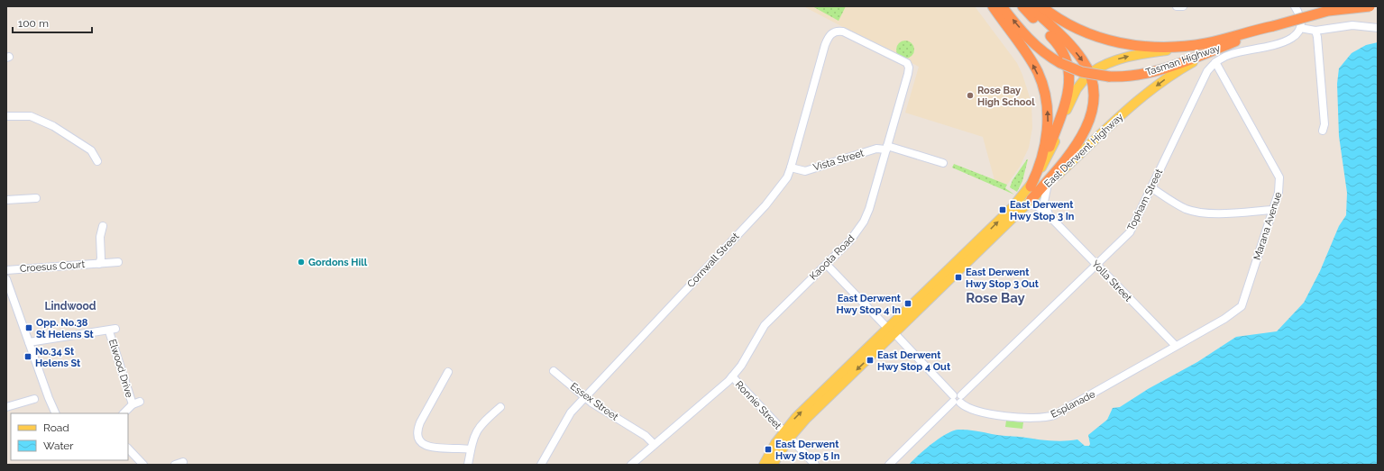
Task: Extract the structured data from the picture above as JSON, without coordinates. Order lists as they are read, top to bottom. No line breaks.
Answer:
{"streets":{"highway":["Tasman Highway"],"main road":["East Derwent Highway"],"street":["Vista Street","Topham Street","Marana Avenue","Kaoota Road","Cornwall Street","Croesus Court","Yolla Street","Elwood Drive","Essex Street","Esplanade","Ronnie Street"]},"crossings":[["Tasman Highway","East Derwent Highway"],["East Derwent Highway","Yolla Street"],["East Derwent Highway","Ronnie Street"],["Vista Street","Kaoota Road"],["Vista Street","Cornwall Street"],["Topham Street","Marana Avenue"],["Topham Street","Yolla Street"],["Topham Street","Esplanade"],["Marana Avenue","Yolla Street"],["Marana Avenue","Esplanade"],["Kaoota Road","Cornwall Street"],["Kaoota Road","Essex Street"],["Kaoota Road","Ronnie Street"],["Cornwall Street","Essex Street"],["Yolla Street","Esplanade"]],"districts":["Rose Bay","Lindwood"],"places":{"other":["Rose Bay High School","Gordons Hill"],"transit":["East Derwent Hwy Stop 3 In","East Derwent Hwy Stop 3 Out","East Derwent Hwy Stop 4 In","Opp. No.38 St Helens St","No.34 St Helens St","East Derwent Hwy Stop 4 Out","East Derwent Hwy Stop 5 In"]},"legend":["Road","Water"],"scale_bar":"100 m"}
